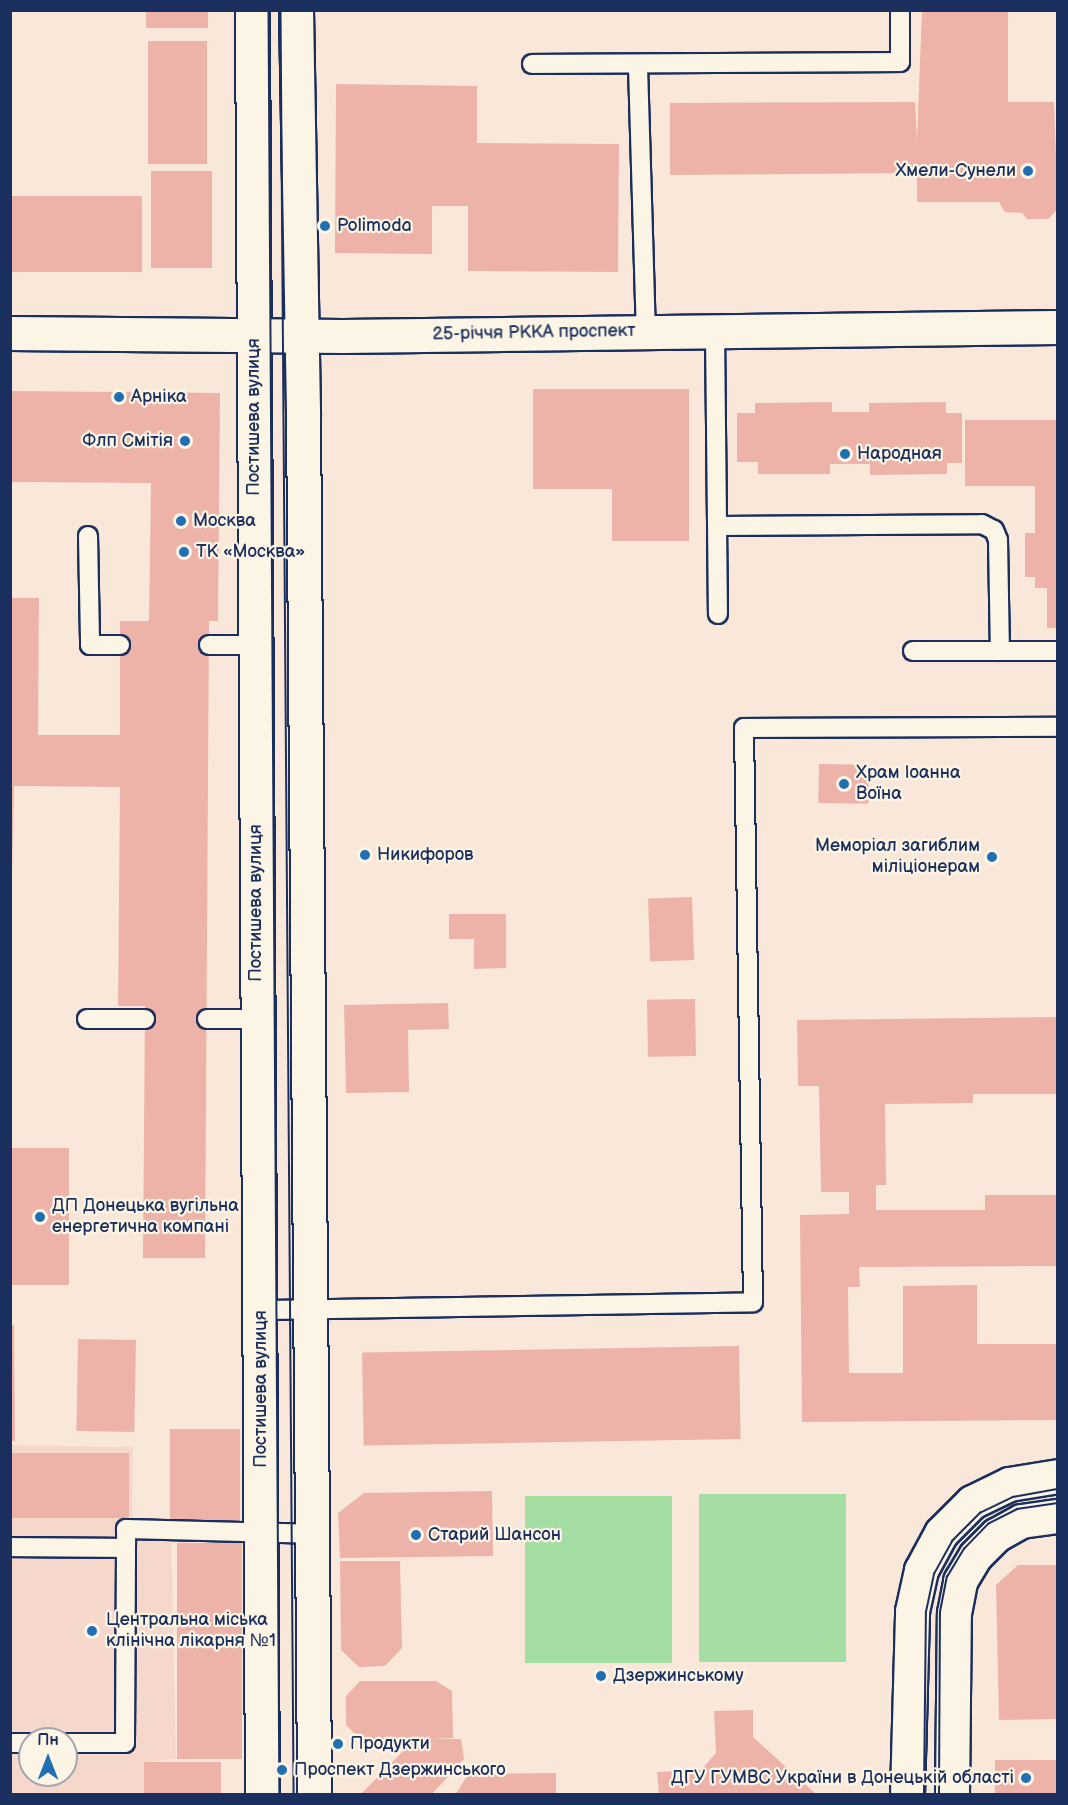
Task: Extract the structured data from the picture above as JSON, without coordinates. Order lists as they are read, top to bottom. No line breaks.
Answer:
{"streets":{"street":["25-річчя РККА проспект","Постишева вулиця"]},"crossings":[["25-річчя РККА проспект","Постишева вулиця"]],"places":["Хмели-Сунели","Polimoda","Арніка","Флп Смітія","Народная","Москва","ТК «Москва»","Храм Іоанна Воїна","Никифоров","Меморіал загиблим міліціонерам","ДП Донецька вугільна енергетична компані","Старий Шансон","Центральна міська клінічна лікарня №1","Дзержинському","Продукти","Проспект Дзержинського","ДГУ ГУМВС України в Донецькій області"],"north":"top"}
